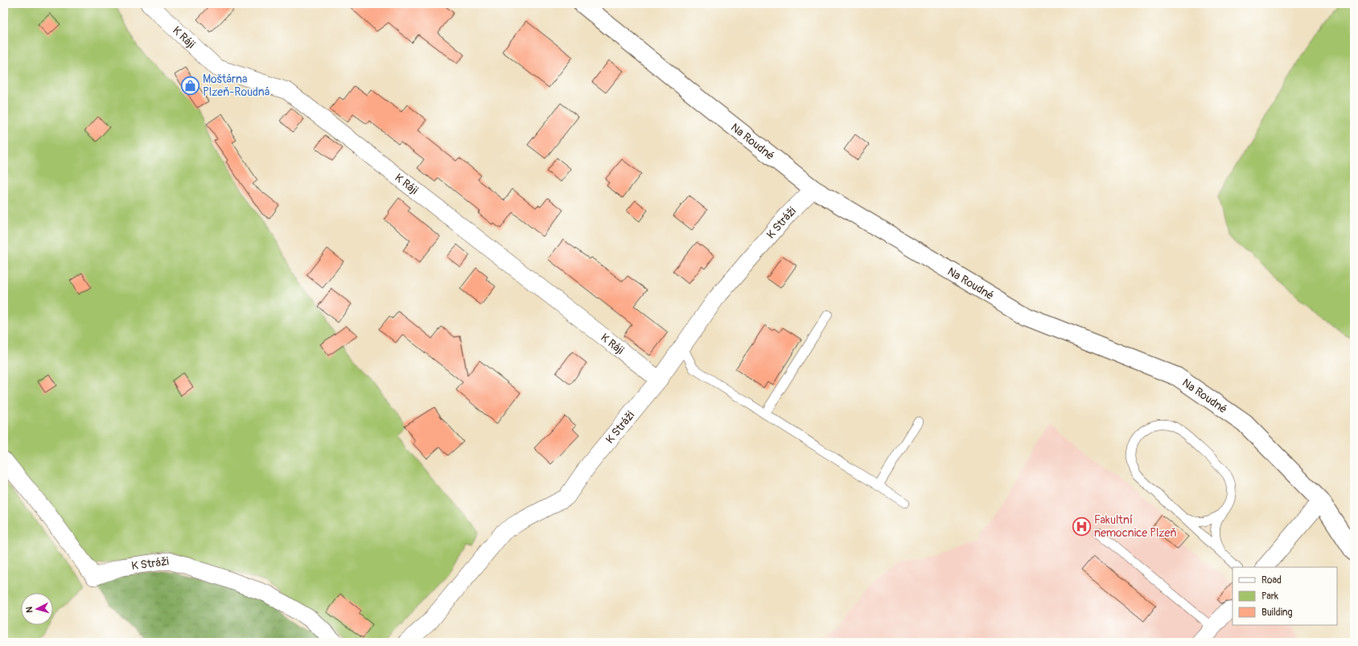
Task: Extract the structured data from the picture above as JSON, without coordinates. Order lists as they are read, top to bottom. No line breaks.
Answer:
{"streets":{"street":["K Ráji","Na Roudné","K Stráži"]},"crossings":[["K Ráji","K Stráži"],["Na Roudné","K Stráži"]],"places":{"shop":["Moštárna Plzeň-Roudná"],"hospital":["Fakultní nemocnice Plzeň"]},"legend":["Road","Park","Building"],"north":"left"}
